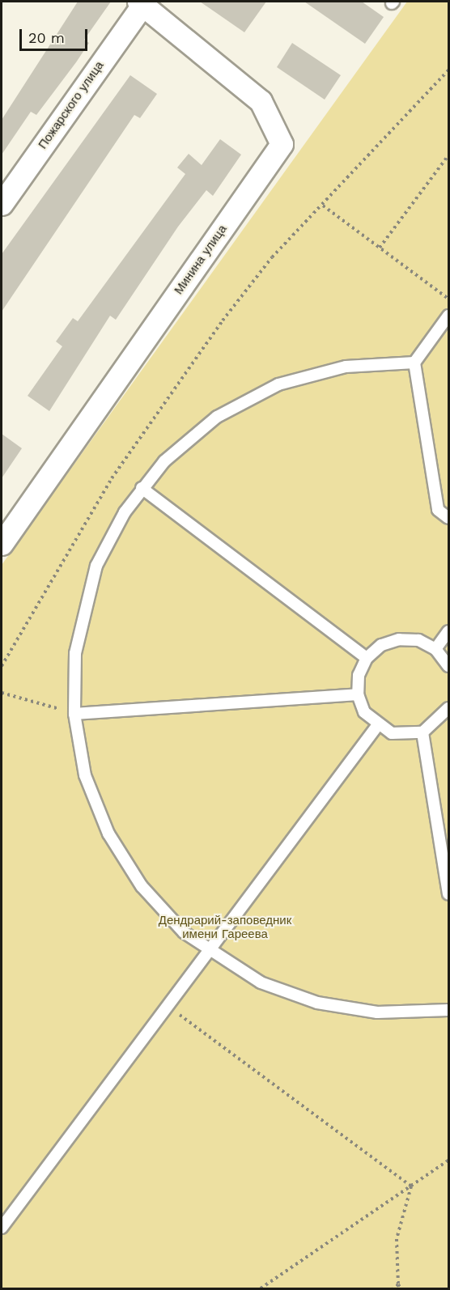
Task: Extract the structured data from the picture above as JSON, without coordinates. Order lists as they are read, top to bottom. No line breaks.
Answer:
{"streets":{"street":["Пожарского улица","Минина улица"]},"crossings":[["Пожарского улица","Минина улица"]],"parks":["Дендрарий-заповедник имени Гареева"],"scale_bar":"20 m"}
